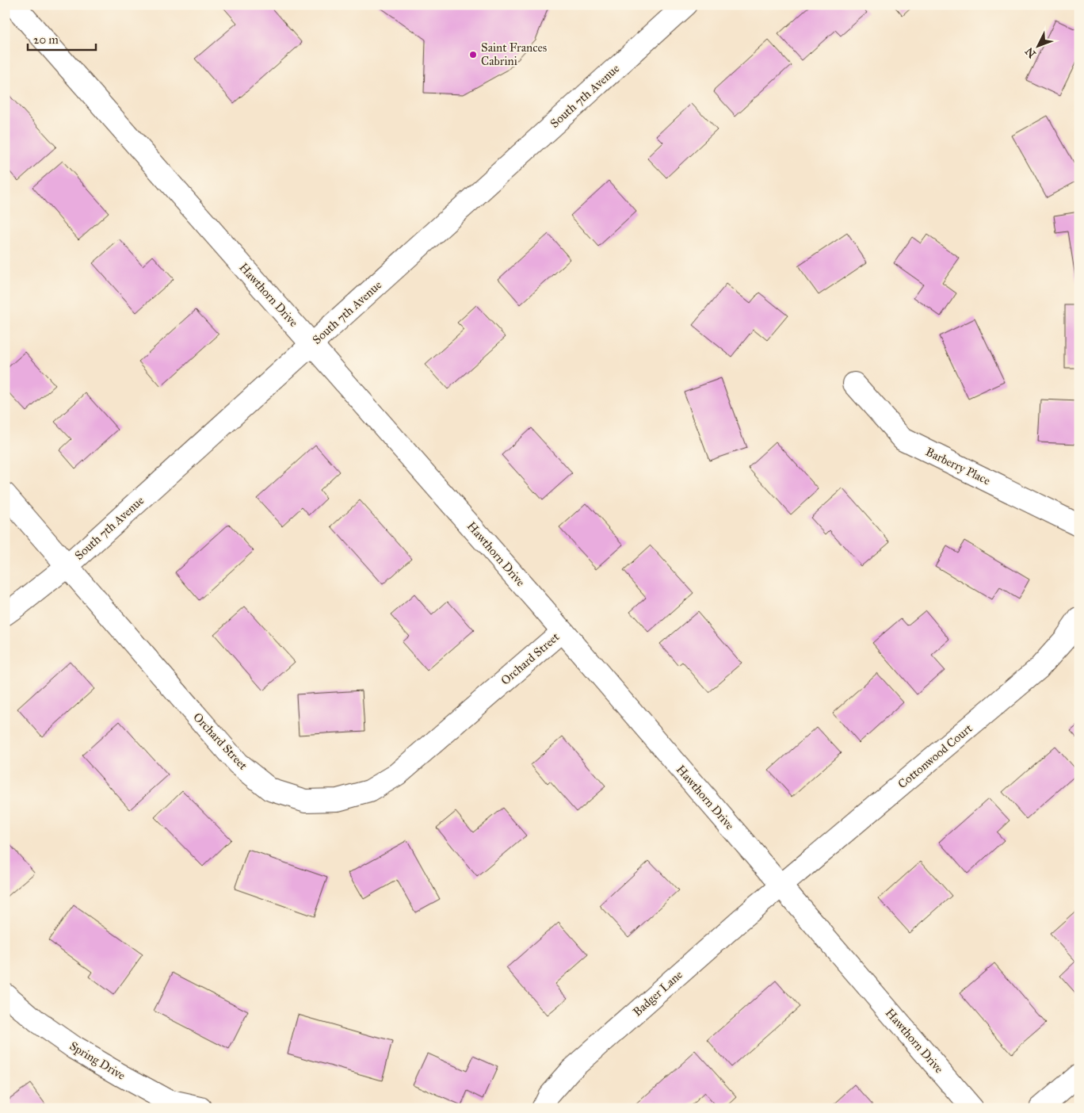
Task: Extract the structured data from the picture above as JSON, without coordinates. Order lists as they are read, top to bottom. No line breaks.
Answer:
{"streets":{"street":["South 7th Avenue","Hawthorn Drive","Barberry Place","Orchard Street","Cottonwood Court","Badger Lane","Spring Drive"]},"crossings":[["South 7th Avenue","Hawthorn Drive"],["South 7th Avenue","Orchard Street"],["Hawthorn Drive","Orchard Street"],["Hawthorn Drive","Cottonwood Court"],["Hawthorn Drive","Badger Lane"],["Cottonwood Court","Badger Lane"]],"places":["Saint Frances Cabrini"],"scale_bar":"20 m","north":"bottom left"}
